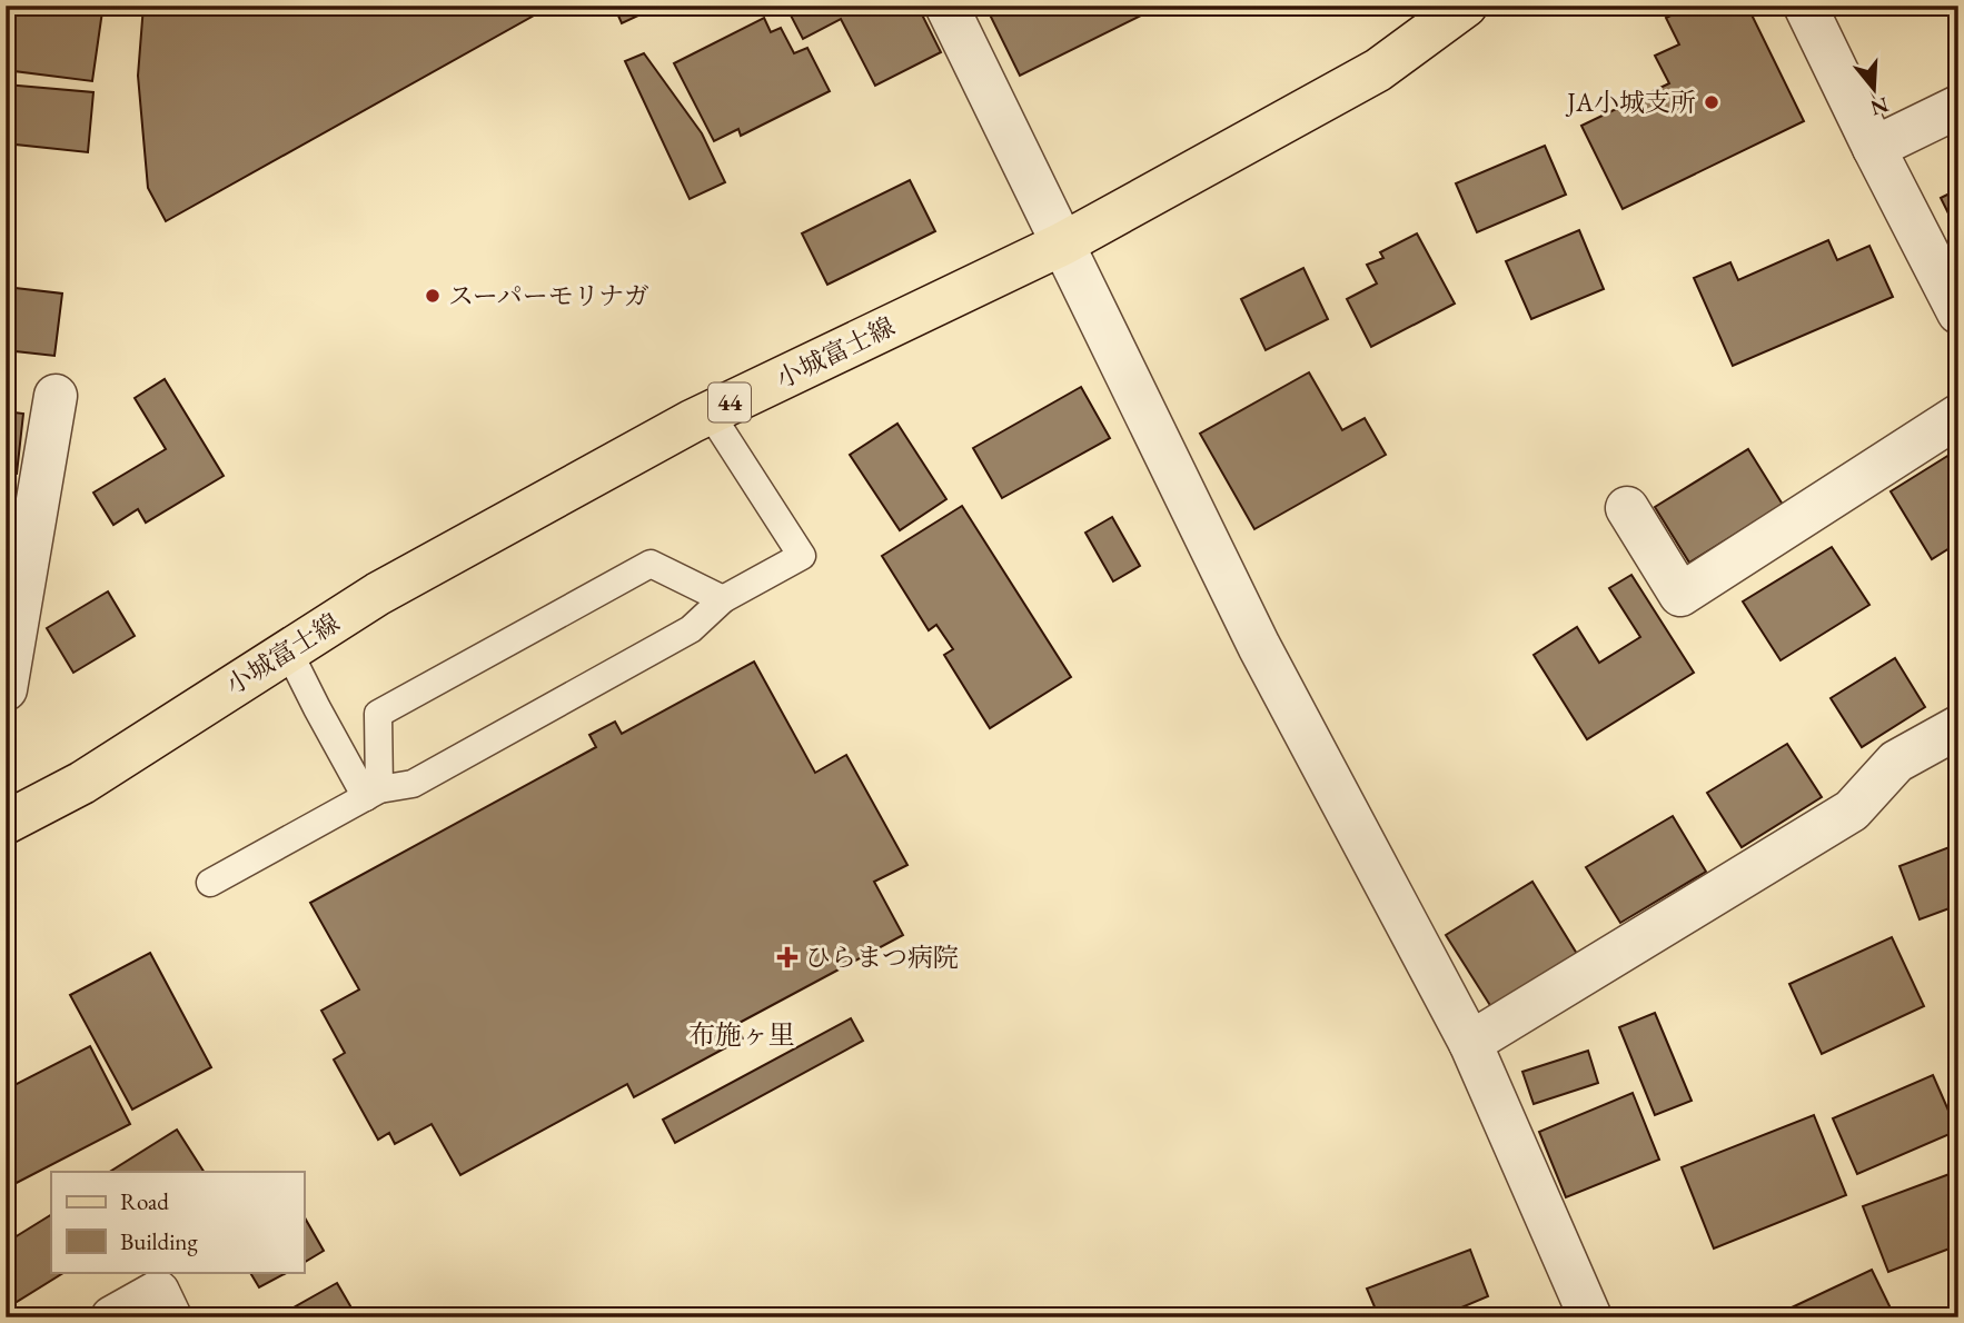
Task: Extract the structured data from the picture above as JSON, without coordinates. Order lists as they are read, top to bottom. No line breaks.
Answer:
{"streets":{"main road":["小城富士線","44"]},"districts":["布施ヶ里"],"places":{"other":["JA小城支所","スーパーモリナガ"],"health":["ひらまつ病院"]},"legend":["Road","Building"],"north":"bottom"}
